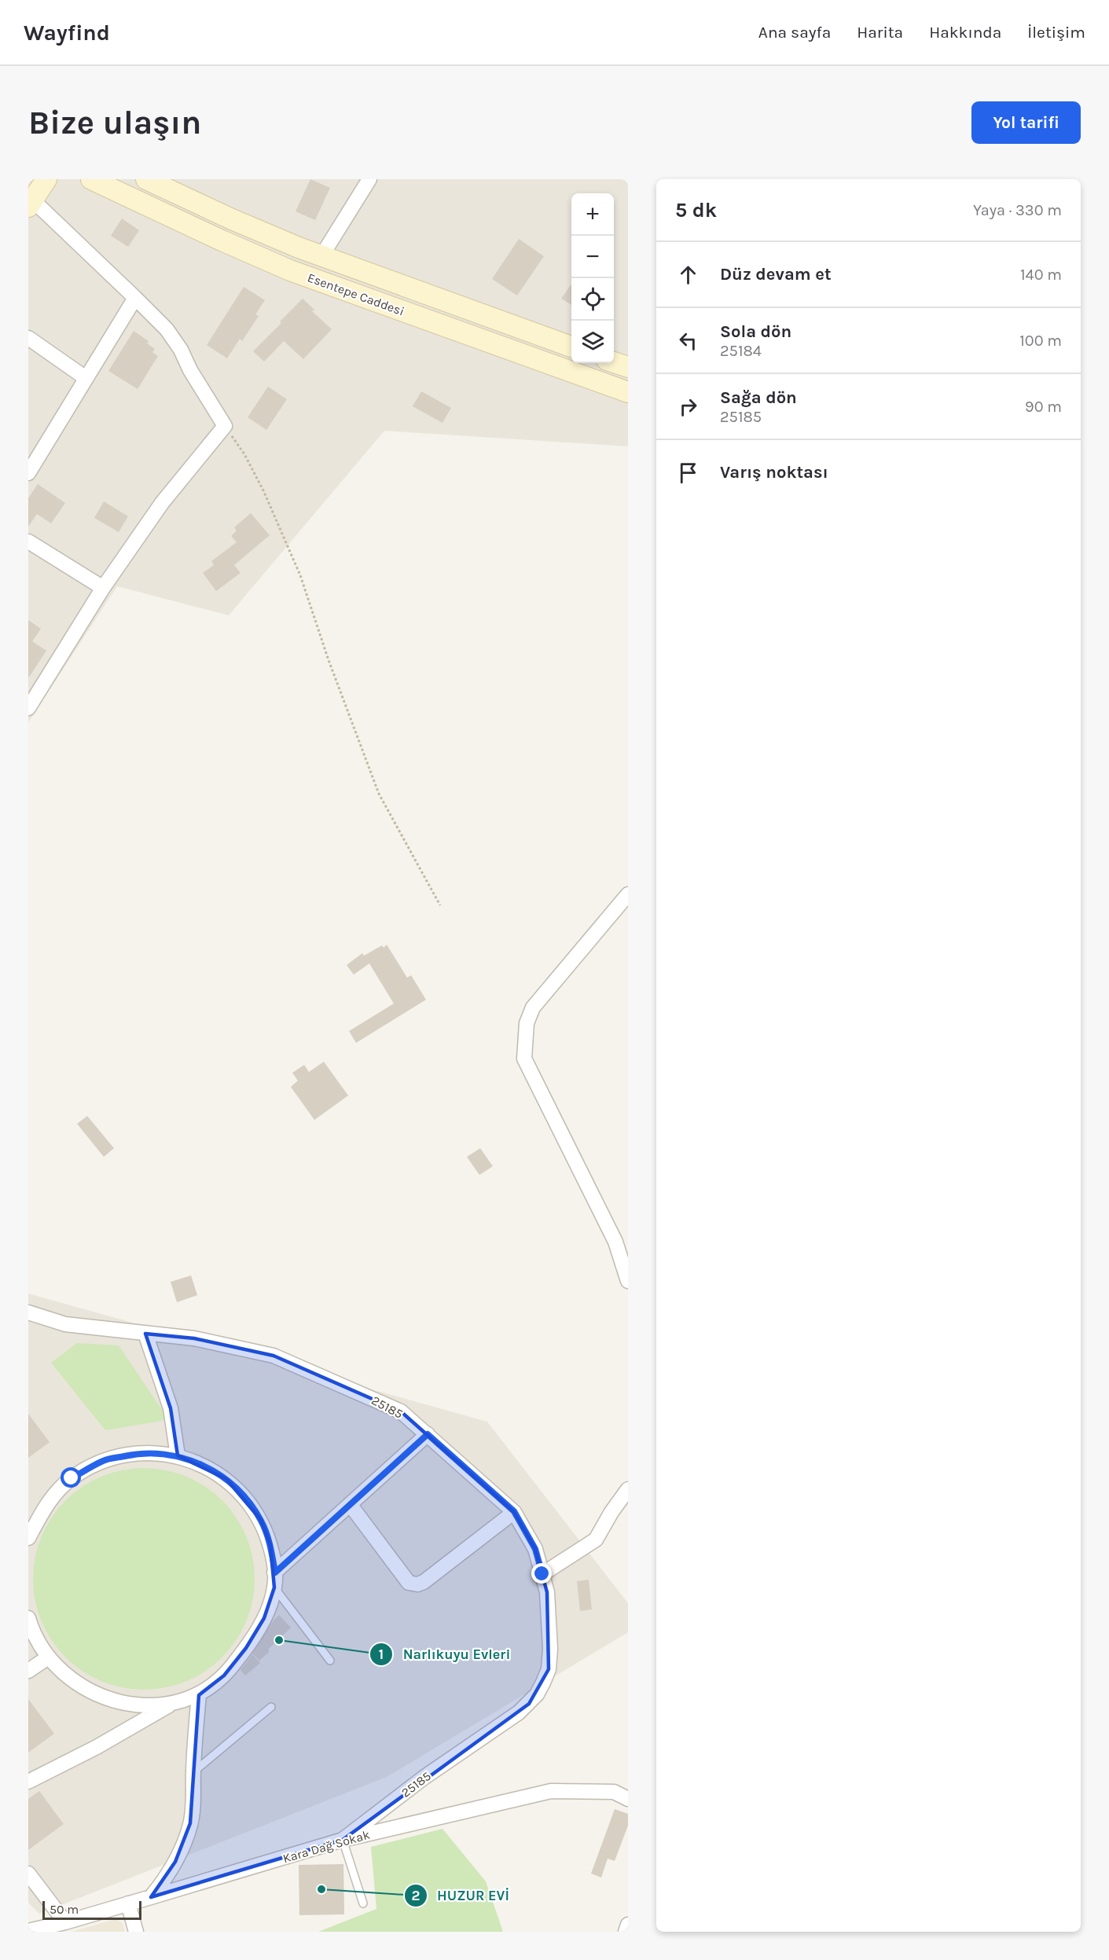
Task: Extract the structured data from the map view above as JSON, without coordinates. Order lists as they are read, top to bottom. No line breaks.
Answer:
{"streets":{"main road":["Esentepe Caddesi"],"street":["25185","Kara Dağ Sokak"]},"crossings":[["25185","Kara Dağ Sokak"]],"places":["Narlıkuyu Evleri","HUZUR EVİ"],"scale_bar":"50 m","page":{"header":"Wayfind","nav":["Ana sayfa","Harita","Hakkında","İletişim"],"buttons":"Yol tarifi","title":"Bize ulaşın","heading":["5 dk","Yaya · 330 m"],"map_buttons":["+","−"],"list":[["Düz devam et","140 m"],["Sola dön","25184","100 m"],["Sağa dön","25185","90 m"],"Varış noktası"],"scale":"50 m"}}
